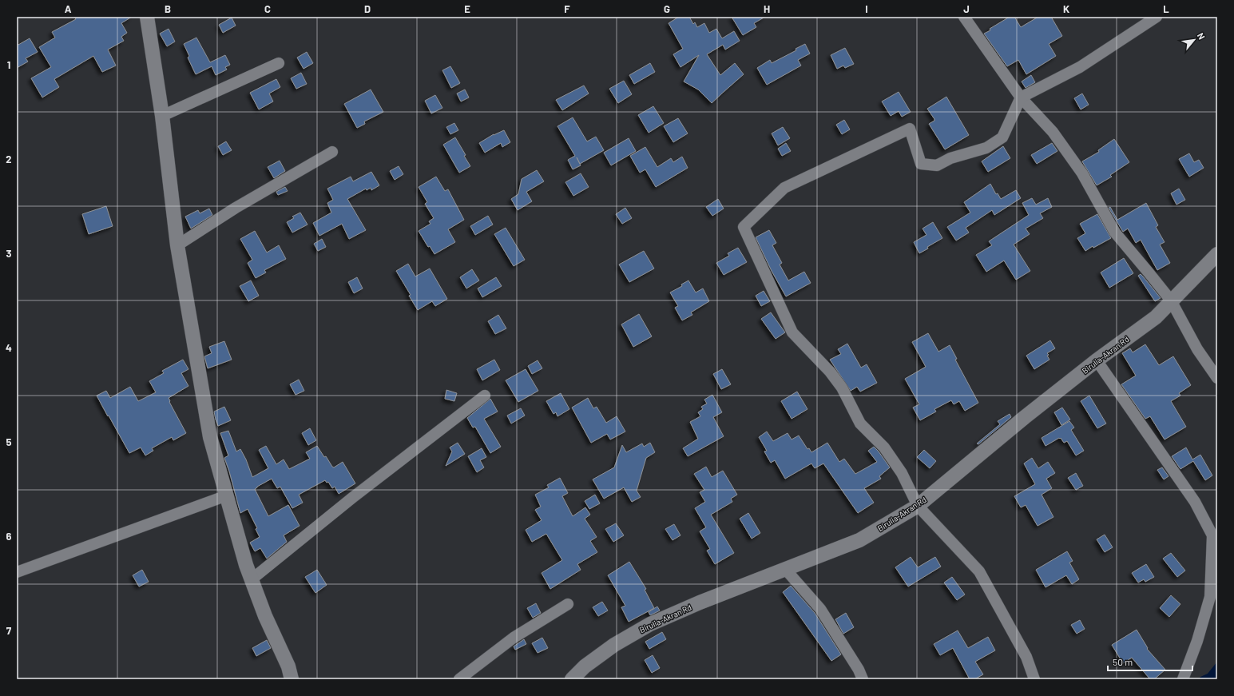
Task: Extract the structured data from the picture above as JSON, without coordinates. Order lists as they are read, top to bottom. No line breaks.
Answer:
{"streets":{"street":["Birulia-Akran Rd"]},"scale_bar":"50 m","north":"top right","grid":{"columns":["A","B","C","D","E","F","G","H","I","J","K","L"],"rows":["1","2","3","4","5","6","7"]}}
